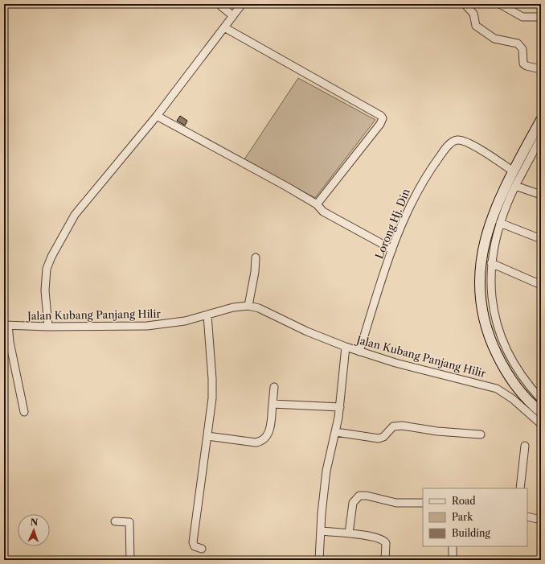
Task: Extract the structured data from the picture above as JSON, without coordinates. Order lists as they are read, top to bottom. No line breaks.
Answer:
{"streets":{"street":["Lorong Hj. Din","Jalan Kubang Panjang Hilir"]},"crossings":[["Lorong Hj. Din","Jalan Kubang Panjang Hilir"]],"legend":["Road","Park","Building"],"north":"top"}
